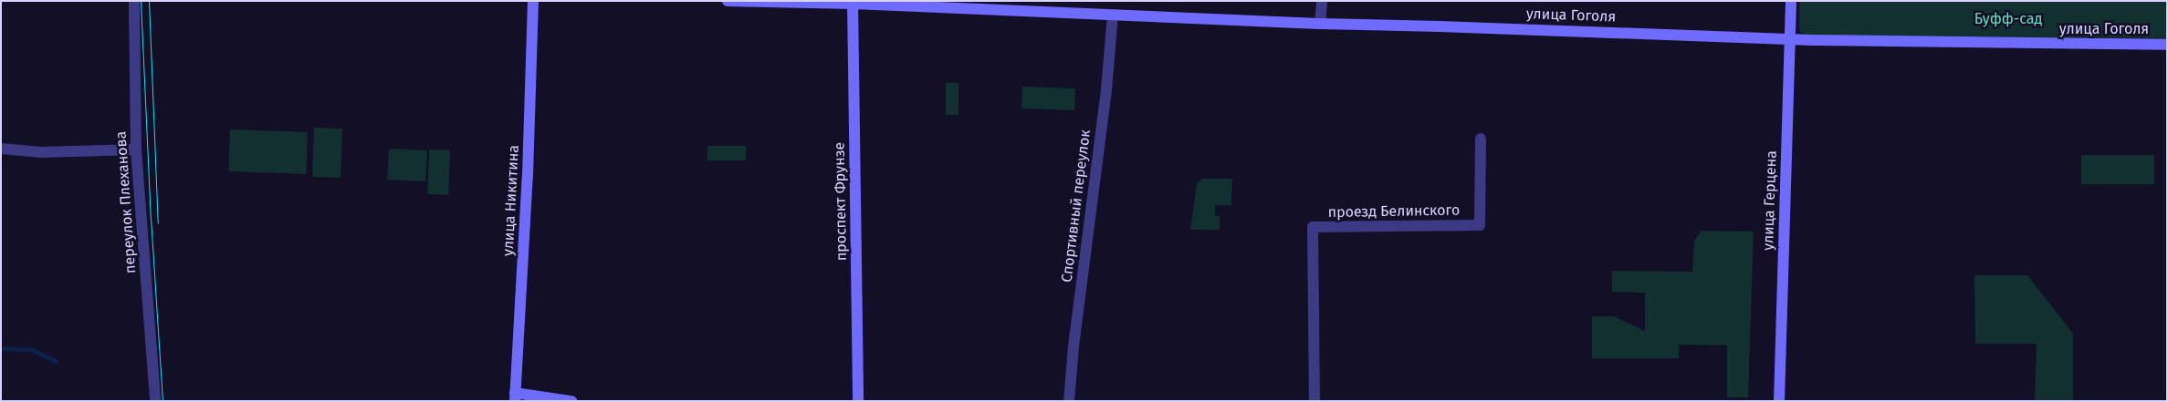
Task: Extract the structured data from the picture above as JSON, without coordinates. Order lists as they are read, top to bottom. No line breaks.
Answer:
{"streets":{"street":["улица Гоголя","улица Никитина","улица Герцена","проспект Фрунзе","переулок Плеханова","Спортивный переулок","проезд Белинского"]},"crossings":[["улица Гоголя","улица Герцена"],["улица Гоголя","проспект Фрунзе"],["улица Гоголя","Спортивный переулок"]],"parks":["Буфф-сад"]}
